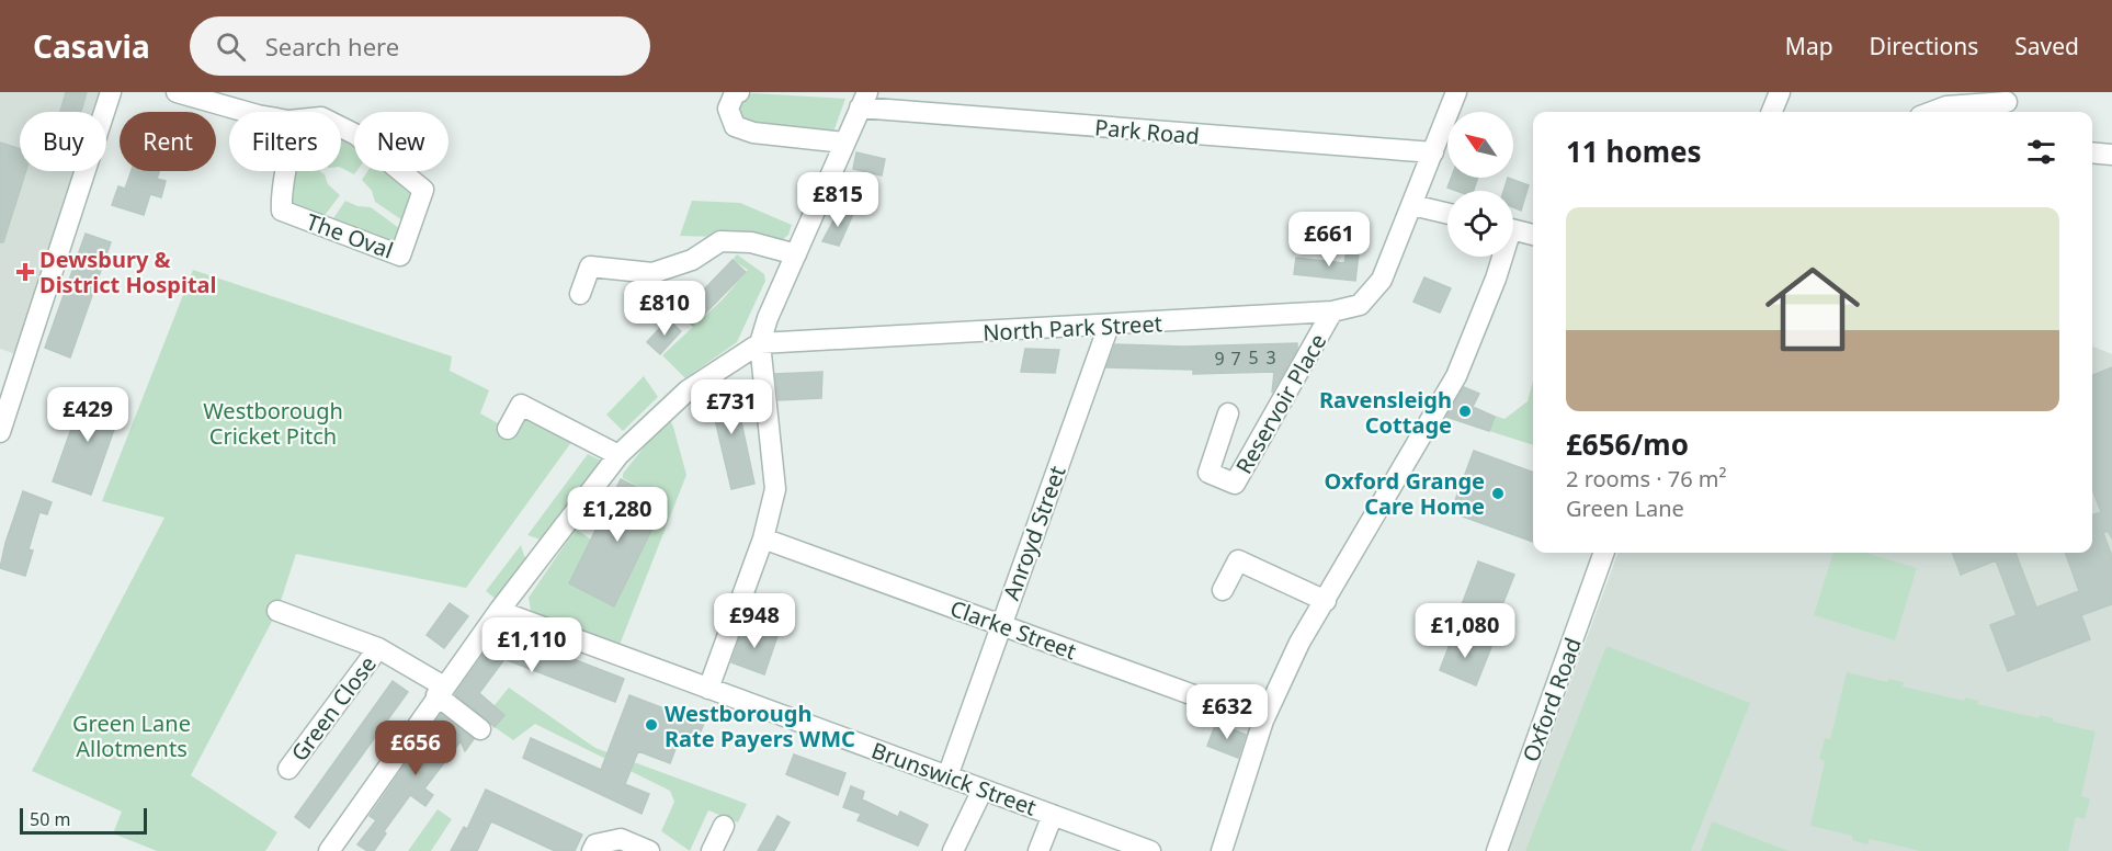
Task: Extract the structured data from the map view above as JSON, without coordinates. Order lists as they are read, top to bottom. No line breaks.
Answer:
{"streets":{"street":["Park Road","The Oval","North Park Street","Reservoir Place","Anroyd Street","Clarke Street","Oxford Road","Green Close","Brunswick Street"]},"crossings":[["North Park Street","Reservoir Place"],["North Park Street","Anroyd Street"],["Anroyd Street","Clarke Street"],["Anroyd Street","Brunswick Street"]],"parks":["Westborough Cricket Pitch","Green Lane Allotments"],"places":{"health":["Dewsbury & District Hospital"],"other":["Ravensleigh Cottage","Oxford Grange Care Home","Westborough Rate Payers WMC"]},"house_numbers":["5","3","9","7"],"scale_bar":"50 m","north":"top left","page":{"header":"Casavia","search":"Search here","nav":["Map","Directions","Saved"],"chip":["Buy","Rent","Filters","New"],"heading":"11 homes","price":["£815","£661","£810","£731","£429","£1,280","£948","£1,080","£1,110","£632","£656"],"list":[{"name":"£656/mo","note":"2 rooms · 76 m² · Green Lane"}],"scale":"50 m"}}
